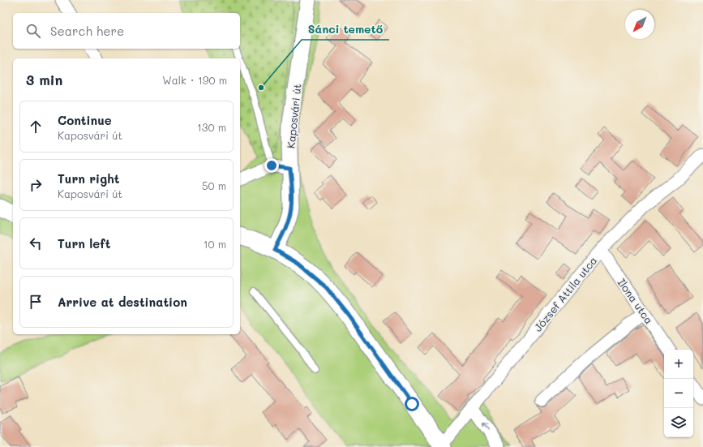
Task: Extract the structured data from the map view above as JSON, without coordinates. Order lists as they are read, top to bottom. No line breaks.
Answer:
{"streets":{"street":["Kaposvári út","József Attila utca","Ilona utca"]},"crossings":[["József Attila utca","Ilona utca"]],"places":["Sánci temető"],"north":"bottom left","page":{"search":"Search here","heading":["3 min","Walk · 190 m"],"list":[["Continue","Kaposvári út","130 m"],["Turn right","Kaposvári út","50 m"],["Turn left","10 m"],"Arrive at destination"],"map_buttons":["+","−"]}}
